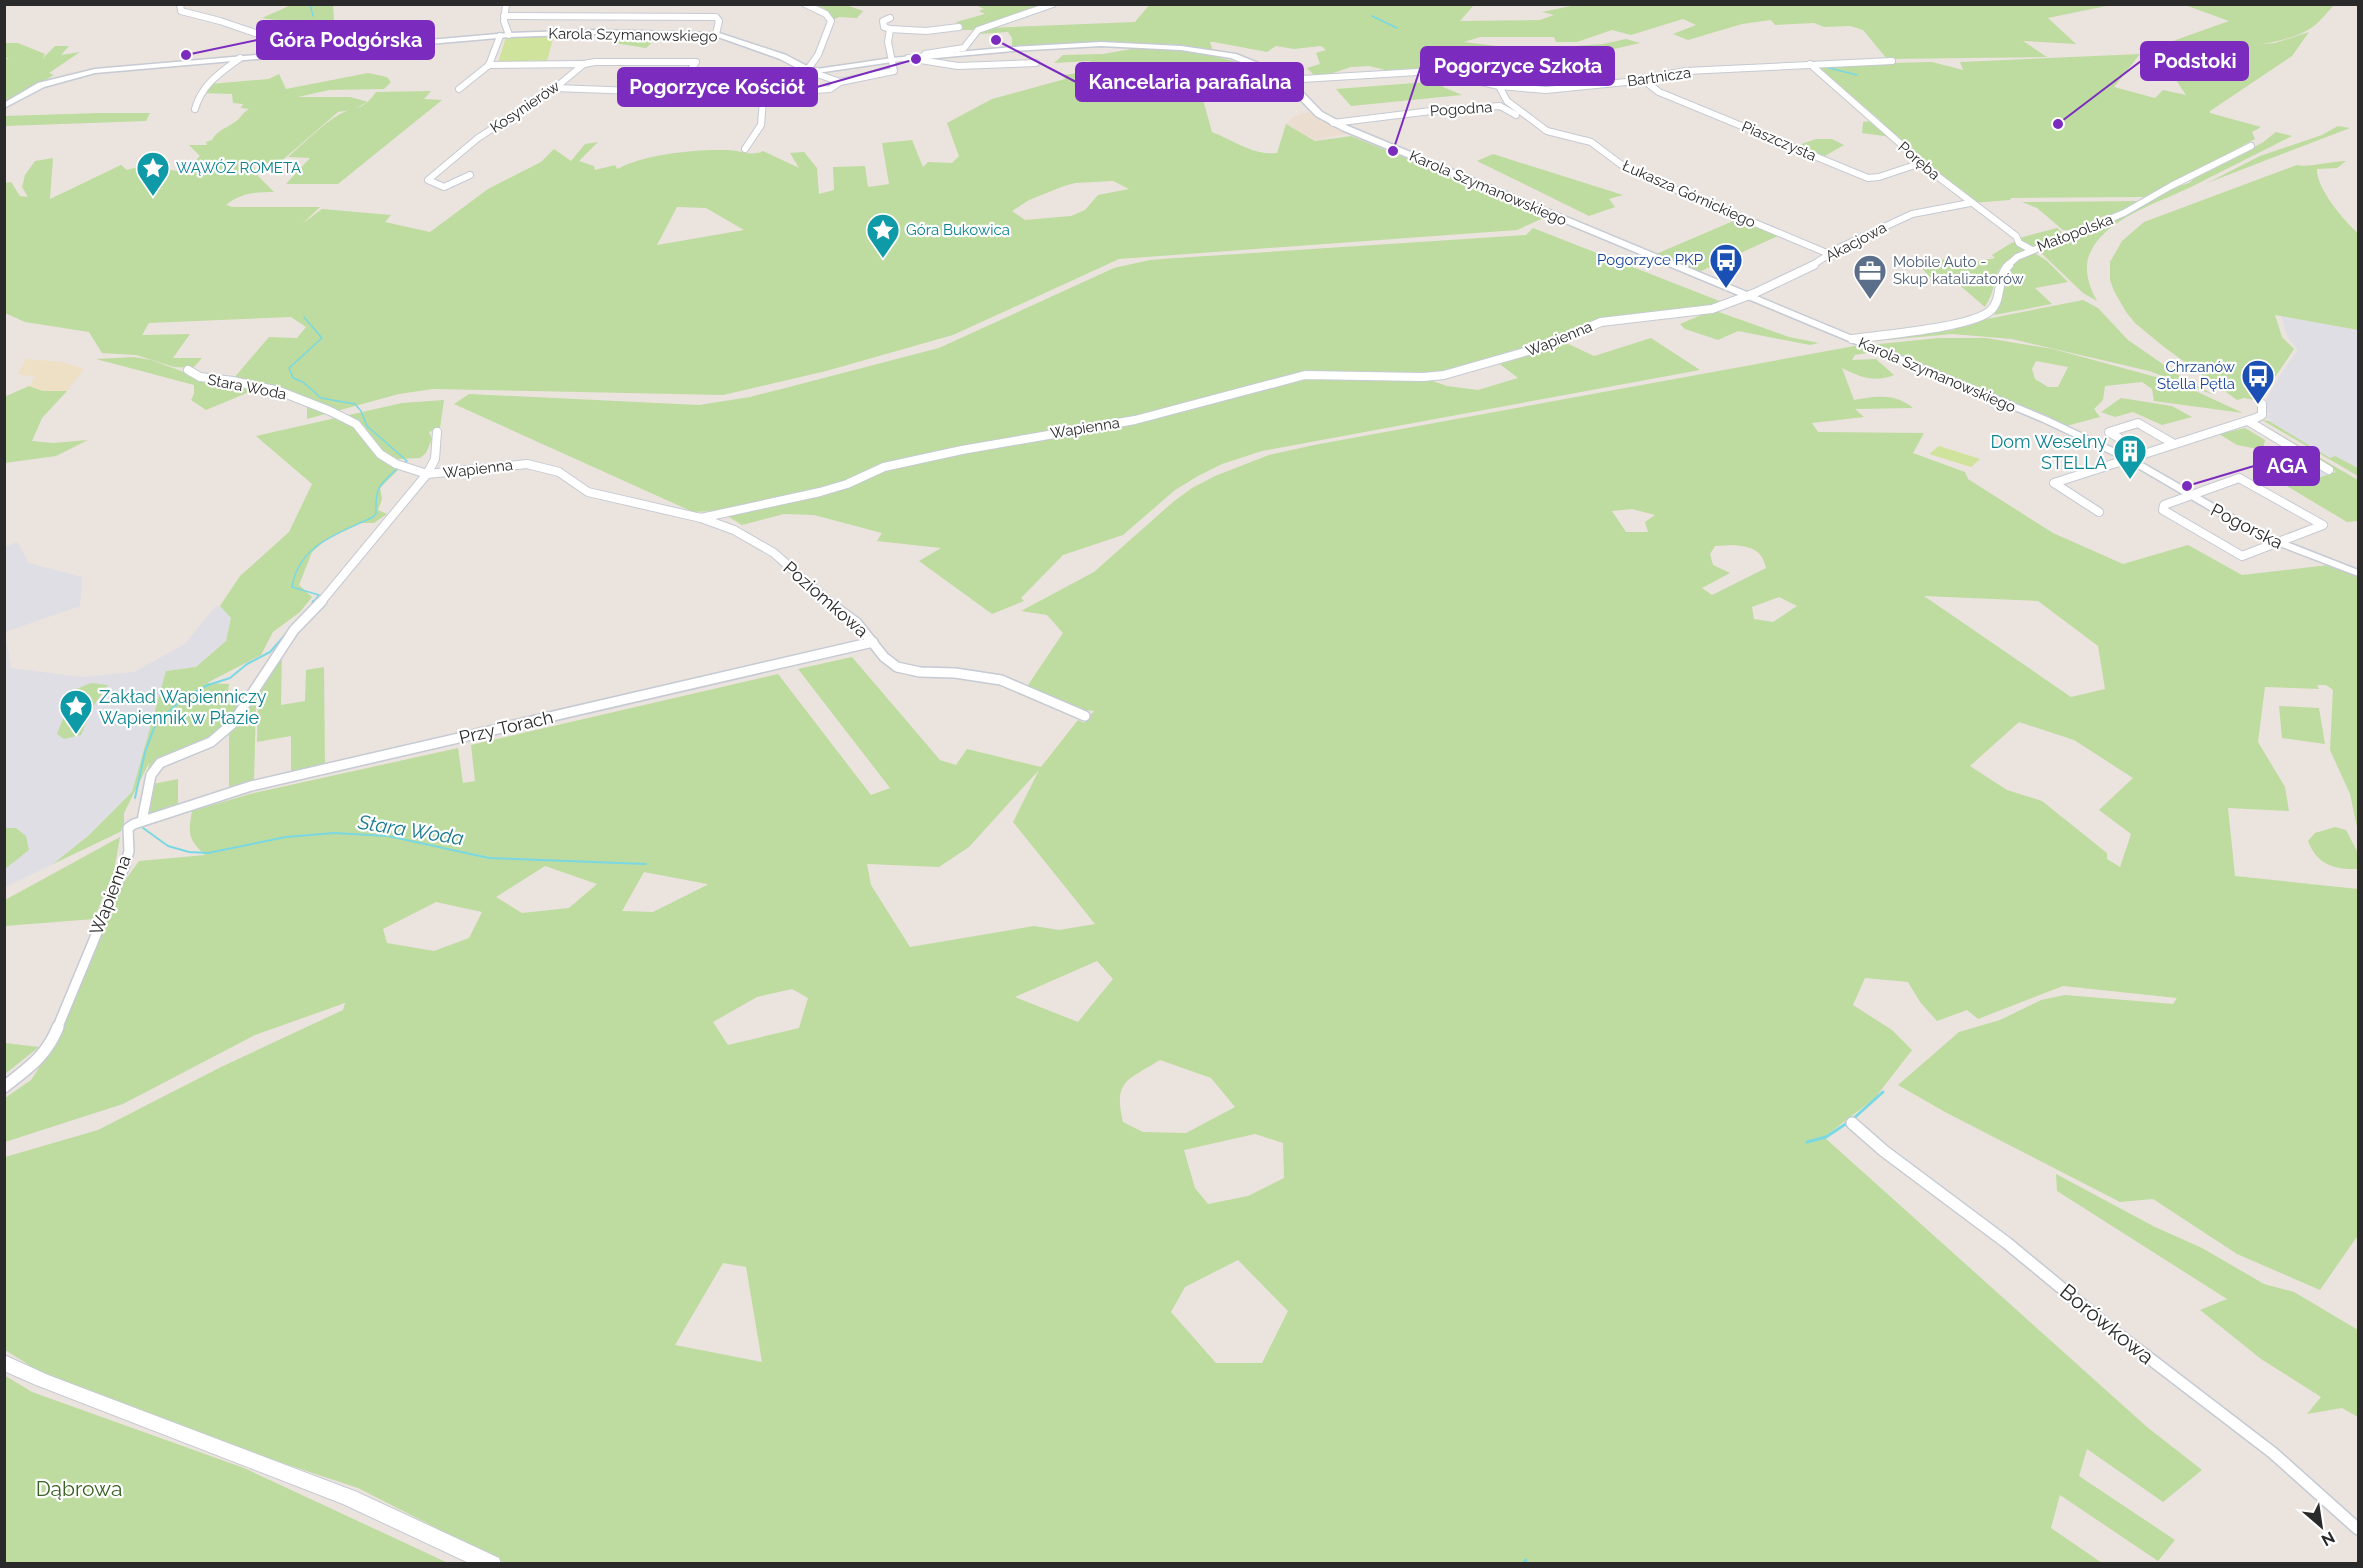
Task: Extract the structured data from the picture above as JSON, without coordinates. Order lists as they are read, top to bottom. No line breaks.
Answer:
{"streets":{"street":["Karola Szymanowskiego","Bartnicza","Kosynierów","Pogodna","Piaszczysta","Poręba","Łukasza Górnickiego","Małopolska","Akacjowa","Wapienna","Stara Woda","Pogorska","Poziomkowa","Przy Torach","Borówkowa"]},"crossings":[["Karola Szymanowskiego","Bartnicza"],["Karola Szymanowskiego","Pogodna"],["Karola Szymanowskiego","Małopolska"],["Karola Szymanowskiego","Akacjowa"],["Karola Szymanowskiego","Wapienna"],["Karola Szymanowskiego","Pogorska"],["Bartnicza","Piaszczysta"],["Bartnicza","Poręba"],["Bartnicza","Łukasza Górnickiego"],["Pogodna","Łukasza Górnickiego"],["Piaszczysta","Poręba"],["Poręba","Małopolska"],["Poręba","Akacjowa"],["Łukasza Górnickiego","Akacjowa"],["Akacjowa","Wapienna"],["Wapienna","Stara Woda"],["Wapienna","Poziomkowa"],["Wapienna","Przy Torach"],["Poziomkowa","Przy Torach"]],"water":["Stara Woda"],"parks":["Dąbrowa"],"places":{"other":["Kancelaria parafialna","Góra Podgórska","Pogorzyce Kościół","Podstoki","Pogorzyce Szkoła","AGA"],"place":["WĄWÓZ ROMETA","Góra Bukowica","Zakład Wapienniczy Wapiennik w Płazie"],"bus stop":["Pogorzyce PKP","Chrzanów Stella Pętla"],"office":["Mobile Auto - Skup katalizatorów"],"building":["Dom Weselny STELLA"]},"north":"bottom right"}
